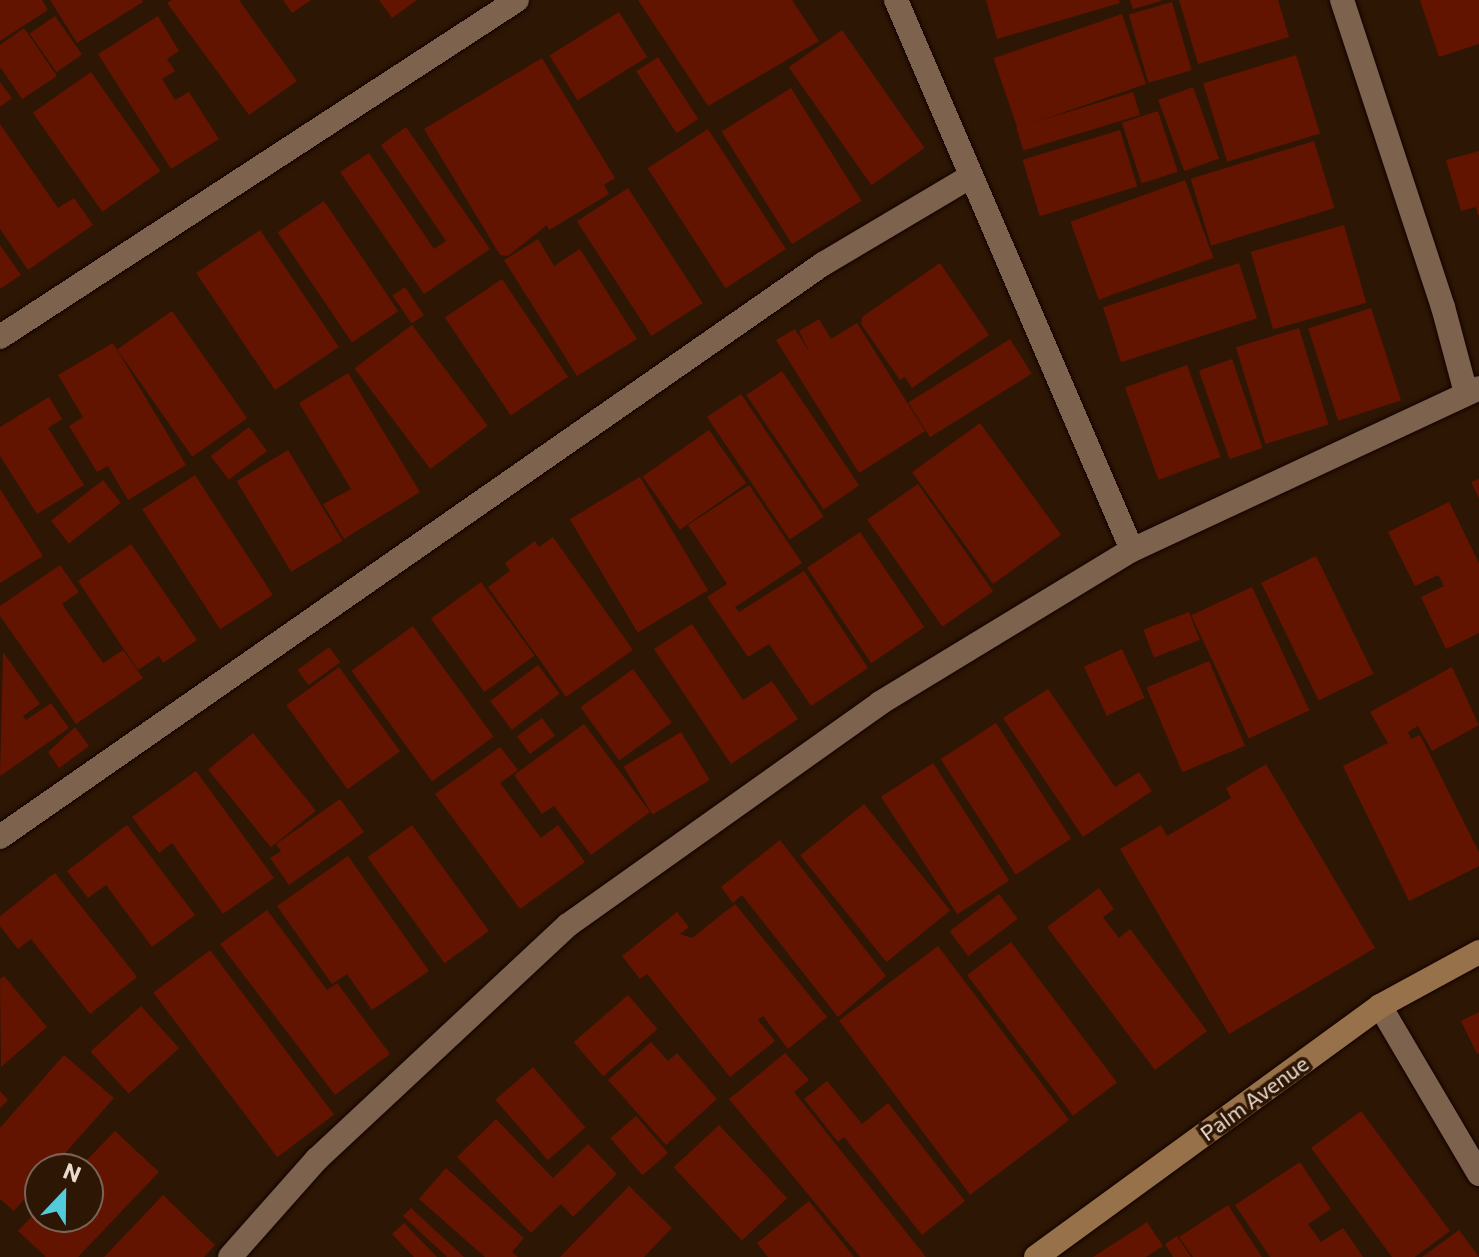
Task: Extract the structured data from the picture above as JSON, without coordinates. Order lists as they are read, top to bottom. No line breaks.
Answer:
{"streets":{"street":["Palm Avenue"]},"north":"top"}
